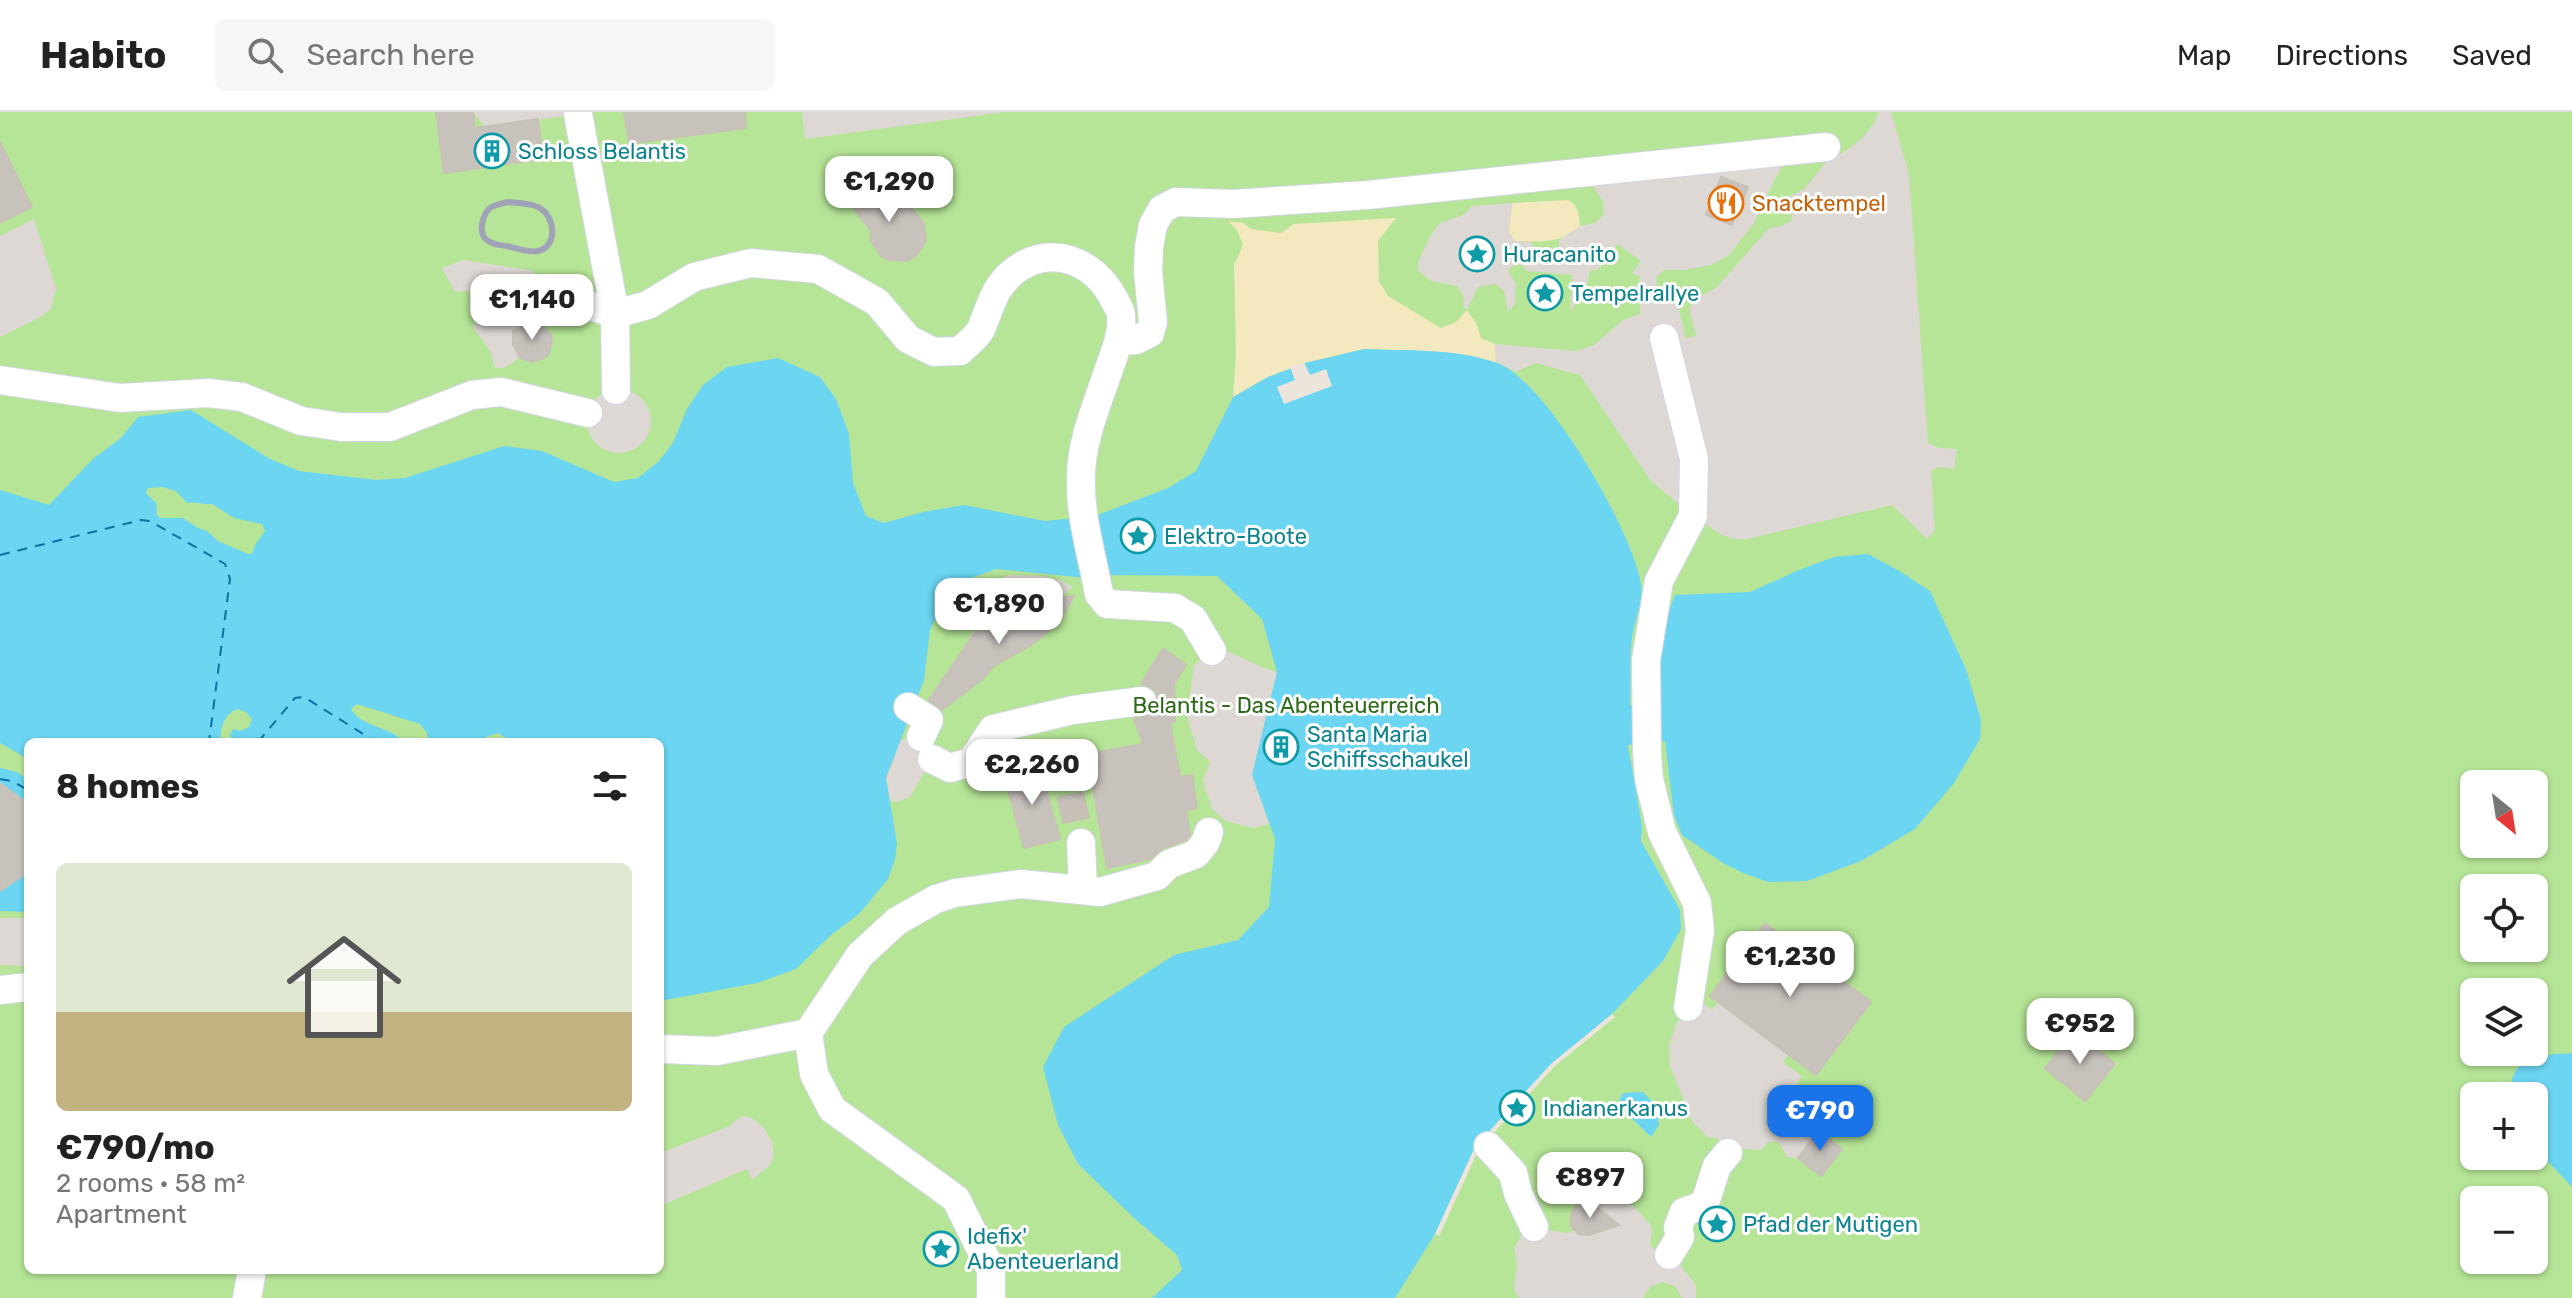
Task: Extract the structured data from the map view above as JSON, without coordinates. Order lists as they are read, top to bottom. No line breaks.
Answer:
{"parks":["Belantis - Das Abenteuerreich"],"places":{"building":["Schloss Belantis","Santa Maria Schiffsschaukel"],"restaurant":["Snacktempel"],"place":["Huracanito","Tempelrallye","Elektro-Boote","Indianerkanus","Pfad der Mutigen","Idefix' Abenteuerland"]},"north":"bottom right","page":{"header":"Habito","search":"Search here","nav":["Map","Directions","Saved"],"price":["€1,290","€1,140","€1,890","€2,260","€1,230","€952","€790","€897"],"heading":"8 homes","map_buttons":["+","−"],"list":[{"name":"€790/mo","note":"2 rooms · 58 m² · Apartment"}]}}
